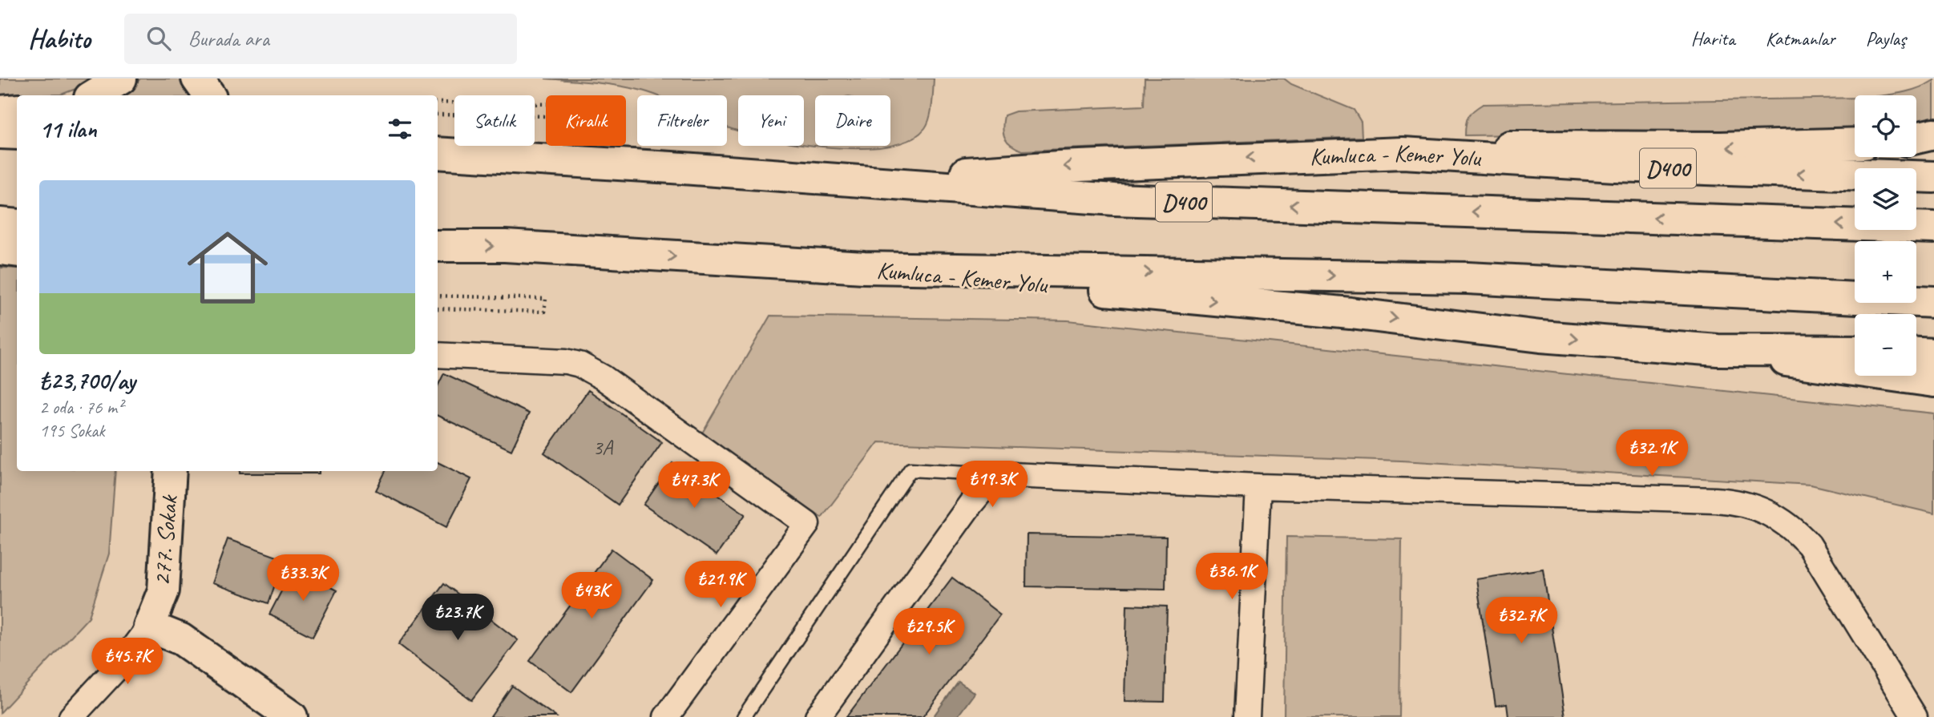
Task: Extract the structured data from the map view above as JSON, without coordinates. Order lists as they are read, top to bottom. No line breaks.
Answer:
{"streets":{"main road":["Kumluca - Kemer Yolu","D400","277. Sokak"]},"house_numbers":["3A"],"page":{"header":"Habito","search":"Burada ara","nav":["Harita","Katmanlar","Paylaş"],"map_buttons":["+","−"],"chip":["Satılık","Kiralık","Filtreler","Yeni","Daire"],"heading":"11 ilan","list":[{"name":"₺23,700/ay","note":"2 oda · 76 m² · 195 Sokak"}],"price":["₺32.1K","₺19.3K","₺47.3K","₺36.1K","₺33.3K","₺21.9K","₺43K","₺23.7K","₺32.7K","₺29.5K","₺45.7K"]}}
